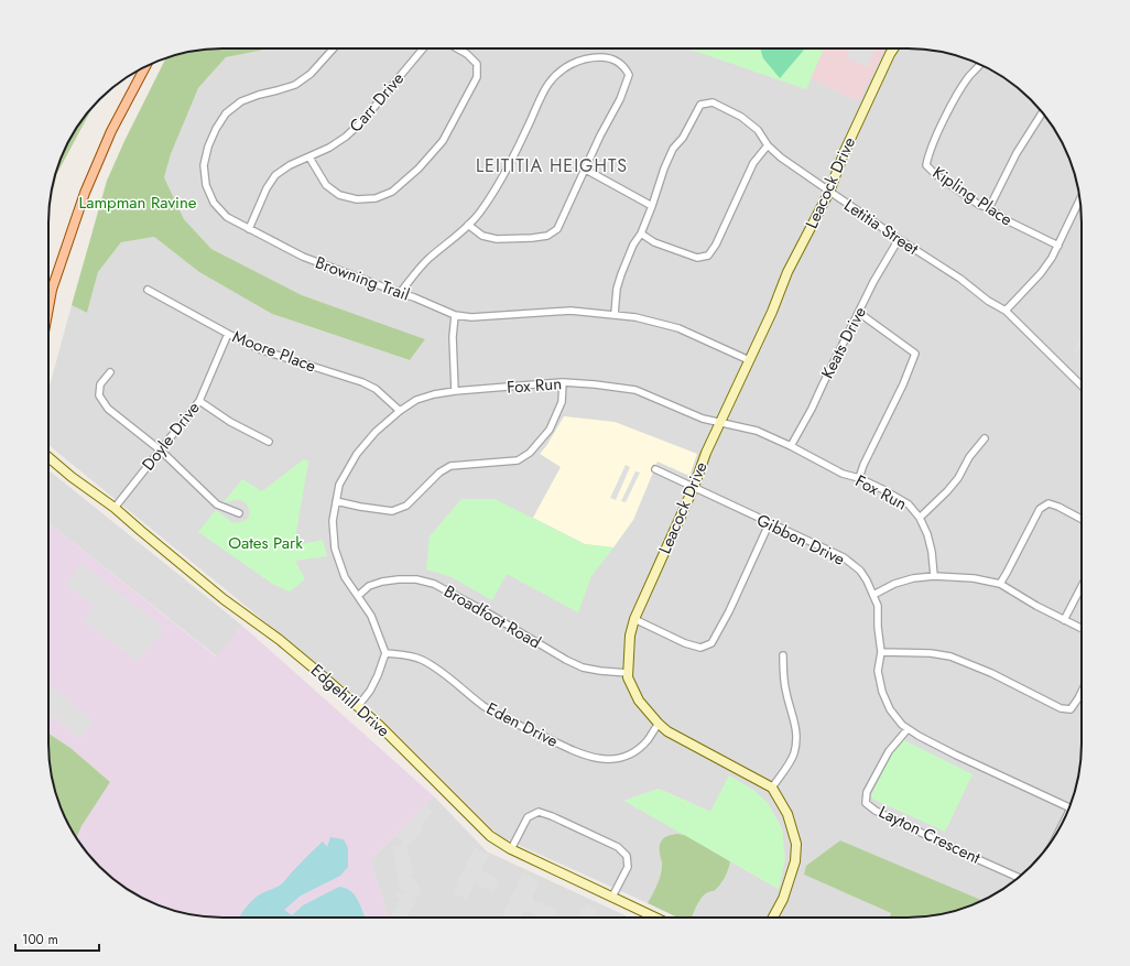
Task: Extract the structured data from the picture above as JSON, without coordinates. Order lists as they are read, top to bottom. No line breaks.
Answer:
{"streets":{"street":["Carr Drive","Leacock Drive","Kipling Place","Letitia Street","Browning Trail","Keats Drive","Moore Place","Fox Run","Doyle Drive","Gibbon Drive","Broadfoot Road","Edgehill Drive","Eden Drive","Layton Crescent"]},"crossings":[["Carr Drive","Browning Trail"],["Leacock Drive","Letitia Street"],["Leacock Drive","Browning Trail"],["Leacock Drive","Fox Run"],["Leacock Drive","Gibbon Drive"],["Leacock Drive","Broadfoot Road"],["Leacock Drive","Eden Drive"],["Letitia Street","Browning Trail"],["Letitia Street","Keats Drive"],["Keats Drive","Fox Run"],["Moore Place","Fox Run"],["Moore Place","Doyle Drive"],["Fox Run","Broadfoot Road"],["Fox Run","Eden Drive"],["Doyle Drive","Edgehill Drive"],["Gibbon Drive","Layton Crescent"]],"districts":["LEITITIA HEIGHTS"],"parks":["Lampman Ravine","Oates Park"],"scale_bar":"100 m"}
